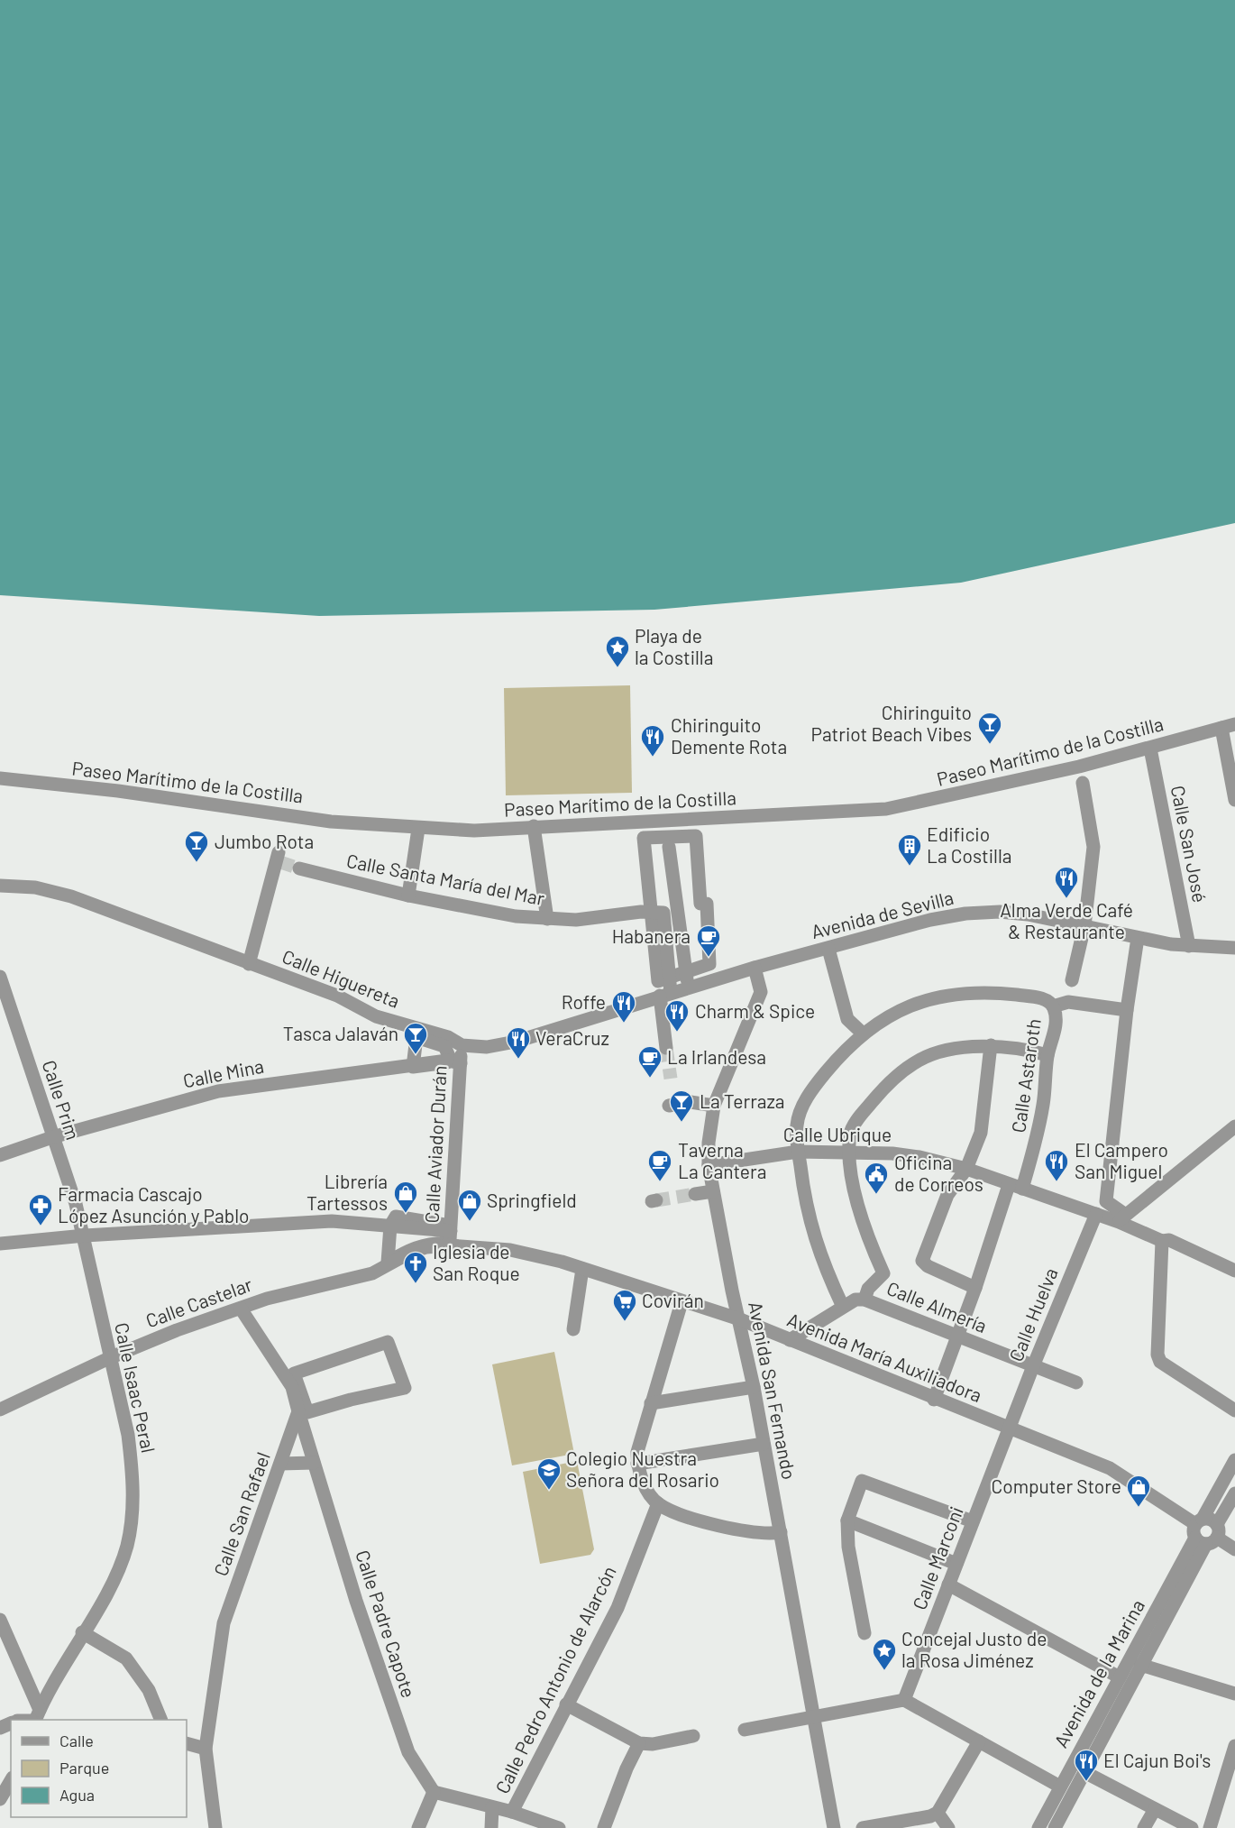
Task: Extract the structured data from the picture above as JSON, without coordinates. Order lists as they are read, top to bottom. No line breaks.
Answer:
{"streets":{"street":["Paseo Marítimo de la Costilla","Calle San José","Calle Santa María del Mar","Avenida de Sevilla","Calle Higuereta","Calle Mina","Calle Astaroth","Calle Prim","Calle Ubrique","Calle Aviador Durán","Calle Castelar","Calle Almería","Calle Huelva","Avenida María Auxiliadora","Calle Isaac Peral","Avenida San Fernando","Calle San Rafael","Calle Marconi","Calle Padre Capote","Avenida de la Marina","Calle Pedro Antonio de Alarcón"]},"crossings":[["Paseo Marítimo de la Costilla","Calle San José"],["Calle San José","Avenida de Sevilla"],["Avenida de Sevilla","Calle Higuereta"],["Avenida de Sevilla","Avenida San Fernando"],["Calle Higuereta","Calle Aviador Durán"],["Calle Mina","Calle Prim"],["Calle Mina","Calle Aviador Durán"],["Calle Astaroth","Calle Ubrique"],["Calle Astaroth","Calle Almería"],["Calle Prim","Calle Isaac Peral"],["Calle Ubrique","Calle Huelva"],["Calle Ubrique","Avenida San Fernando"],["Calle Aviador Durán","Avenida María Auxiliadora"],["Calle Castelar","Avenida María Auxiliadora"],["Calle Castelar","Calle Isaac Peral"],["Calle Almería","Calle Huelva"],["Calle Almería","Avenida María Auxiliadora"],["Calle Huelva","Avenida María Auxiliadora"],["Calle Huelva","Calle Marconi"],["Avenida María Auxiliadora","Avenida San Fernando"],["Avenida María Auxiliadora","Calle Marconi"],["Avenida María Auxiliadora","Avenida de la Marina"],["Calle San Rafael","Calle Padre Capote"]],"places":{"place":["Playa de la Costilla","Concejal Justo de la Rosa Jiménez"],"bar":["Chiringuito Patriot Beach Vibes","Jumbo Rota","Tasca Jalaván","La Terraza"],"restaurant":["Chiringuito Demente Rota","Alma Verde Café & Restaurante","Roffe","Charm & Spice","VeraCruz","El Campero San Miguel","El Cajun Boi's"],"building":["Edificio La Costilla"],"cafe":["Habanera","La Irlandesa","Taverna La Cantera"],"public building":["Oficina de Correos"],"shop":["Librería Tartessos","Springfield","Computer Store"],"pharmacy":["Farmacia Cascajo López Asunción y Pablo"],"church":["Iglesia de San Roque"],"supermarket":["Covirán"],"school or university":["Colegio Nuestra Señora del Rosario"]},"legend":["Calle","Parque","Agua"]}
